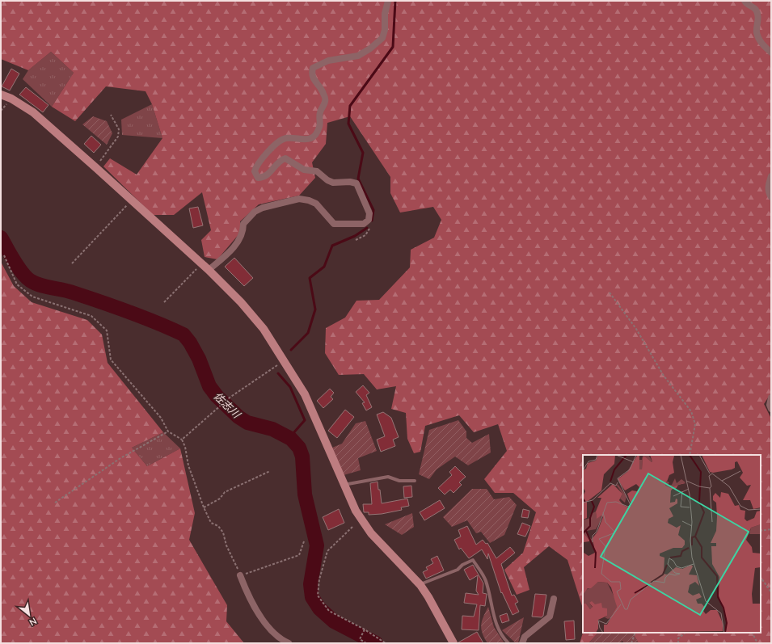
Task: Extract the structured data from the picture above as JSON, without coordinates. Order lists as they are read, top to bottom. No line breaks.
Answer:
{"water":["佐志川"],"north":"bottom right"}
